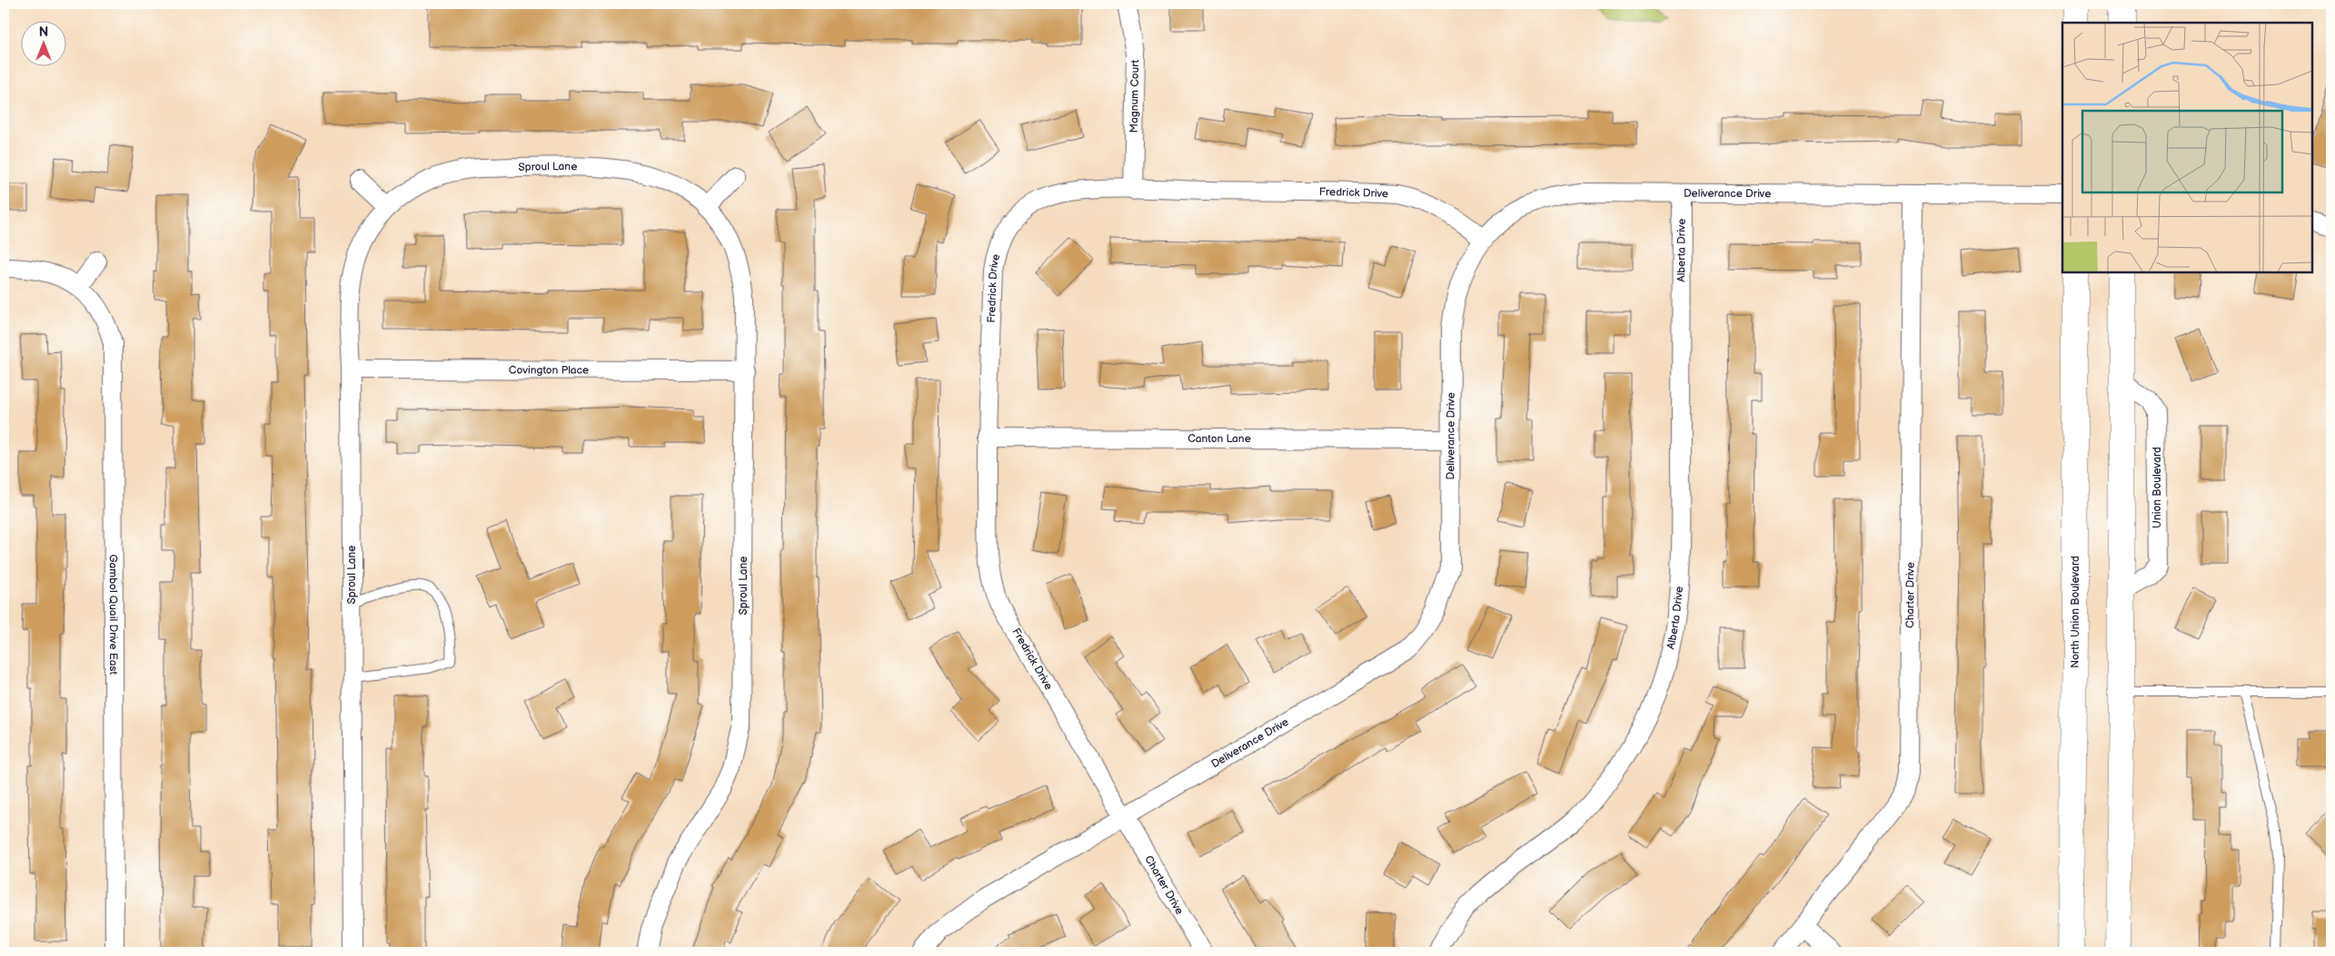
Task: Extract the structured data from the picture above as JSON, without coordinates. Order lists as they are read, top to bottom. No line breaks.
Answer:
{"streets":{"main road":["North Union Boulevard"],"street":["Magnum Court","Sproul Lane","Fredrick Drive","Deliverance Drive","Alberta Drive","Covington Place","Canton Lane","Union Boulevard","Charter Drive","Gambol Quail Drive East"]},"crossings":[["Magnum Court","Fredrick Drive"],["Sproul Lane","Covington Place"],["Fredrick Drive","Deliverance Drive"],["Fredrick Drive","Canton Lane"],["Fredrick Drive","Charter Drive"],["Deliverance Drive","Alberta Drive"],["Deliverance Drive","Canton Lane"],["Deliverance Drive","Charter Drive"]],"north":"top"}
